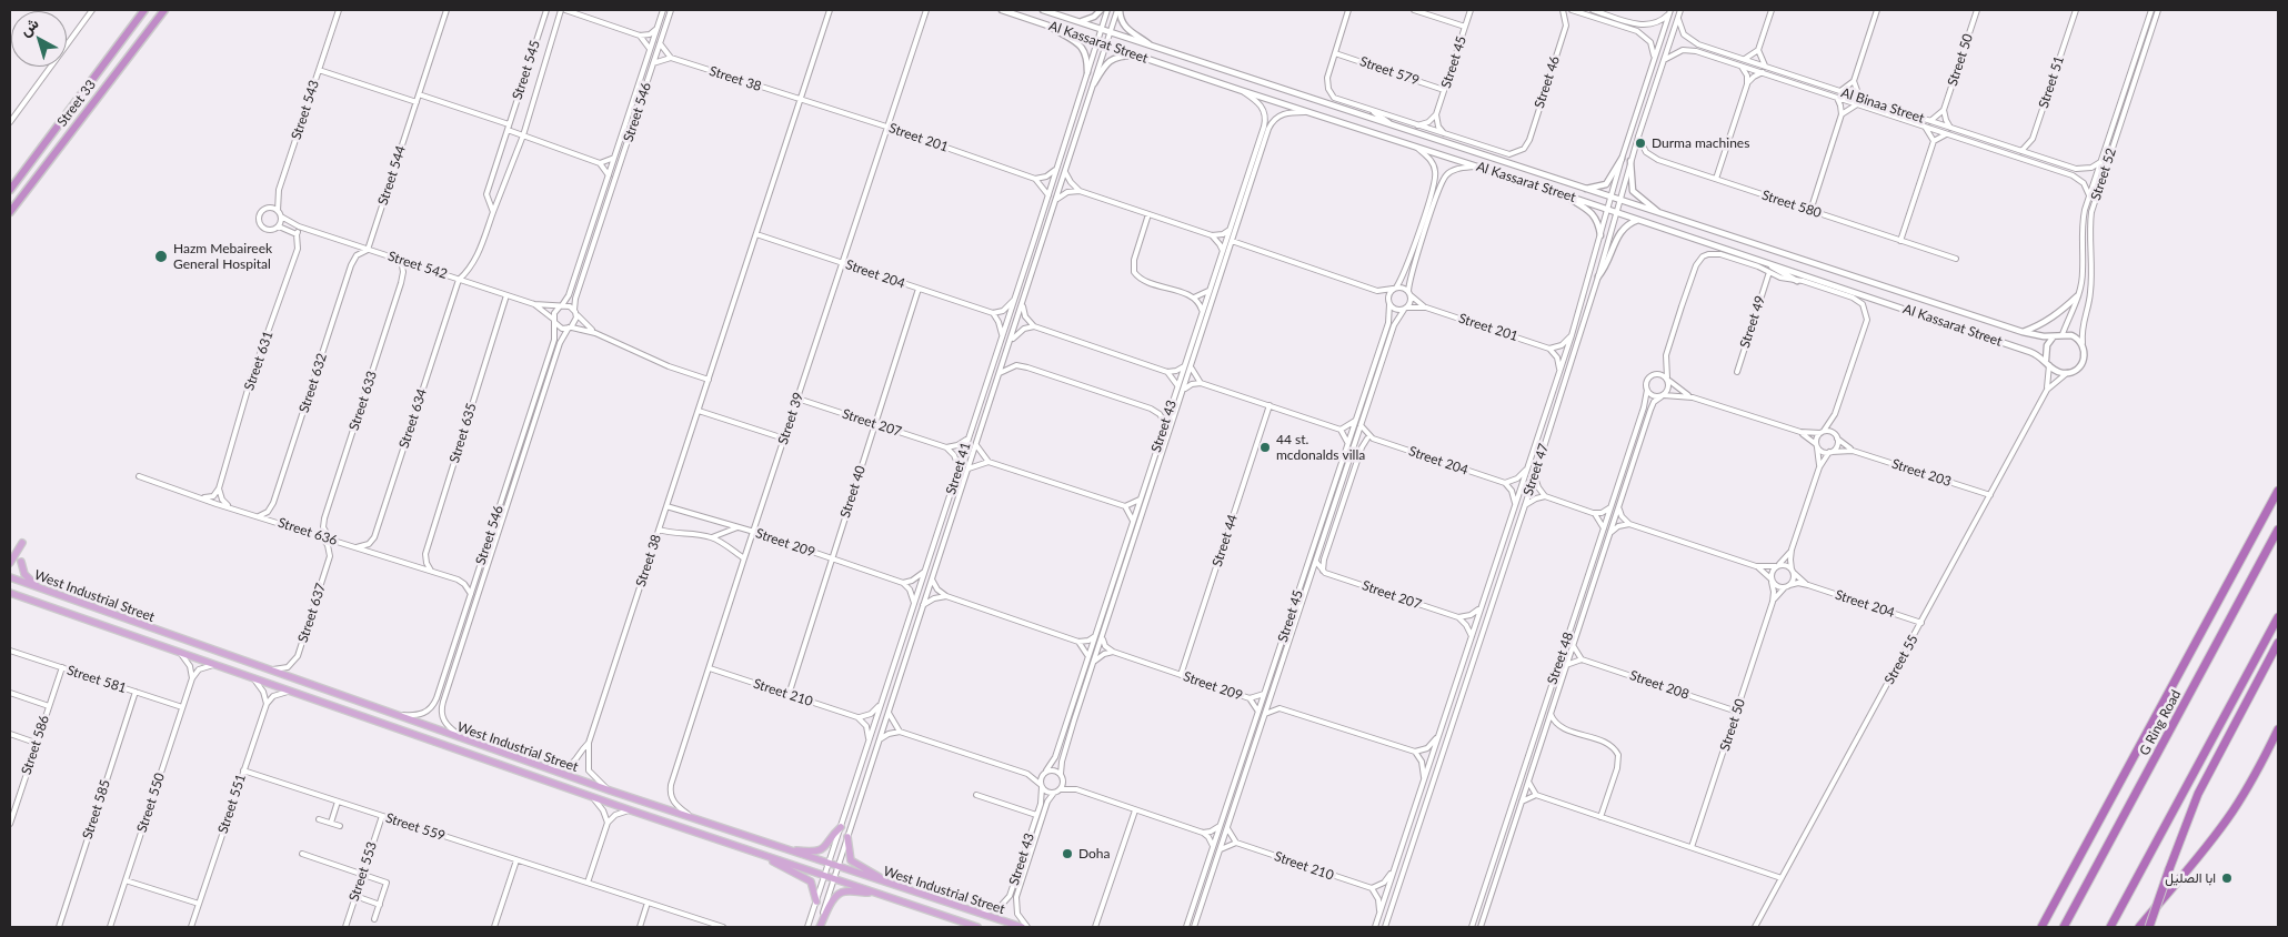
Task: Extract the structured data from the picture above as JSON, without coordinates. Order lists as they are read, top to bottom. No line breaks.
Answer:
{"streets":{"highway":["Street 33","G Ring Road"],"main road":["West Industrial Street"],"street":["Al Kassarat Street","Street 50","Street 45","Street 545","Street 579","Street 38","Street 46","Street 51","Al Binaa Street","Street 543","Street 546","Street 201","Street 52","Street 544","Street 580","Street 542","Street 204","Street 49","Street 631","Street 632","Street 633","Street 634","Street 39","Street 207","Street 43","Street 635","Street 41","Street 47","Street 203","Street 40","Street 636","Street 44","Street 209","Street 637","Street 48","Street 55","Street 581","Street 208","Street 210","Street 586","Street 550","Street 551","Street 585","Street 559","Street 553"]},"crossings":[["Al Kassarat Street","Street 579"],["Al Kassarat Street","Street 46"],["Al Kassarat Street","Street 201"],["Al Kassarat Street","Street 52"],["Al Kassarat Street","Street 43"],["Al Kassarat Street","Street 41"],["Al Kassarat Street","Street 47"],["Al Kassarat Street","Street 55"],["Street 50","Street 204"],["Street 50","Street 208"],["Street 45","Street 579"],["Street 45","Street 201"],["Street 45","Street 204"],["Street 45","Street 209"],["Street 545","Street 542"],["Street 545","Street 634"],["Street 38","Street 201"],["Street 38","Street 204"],["Street 38","Street 209"],["Street 38","West Industrial Street"],["Street 51","Al Binaa Street"],["Al Binaa Street","Street 52"],["Al Binaa Street","Street 47"],["Street 543","Street 542"],["Street 546","Street 542"],["Street 546","Street 636"],["Street 546","West Industrial Street"],["Street 201","Street 39"],["Street 201","Street 47"],["Street 52","Street 55"],["Street 544","Street 542"],["Street 544","Street 632"],["Street 580","Street 47"],["Street 542","Street 632"],["Street 542","Street 633"],["Street 542","Street 634"],["Street 542","Street 635"],["Street 204","Street 39"],["Street 204","Street 40"],["Street 204","Street 55"],["Street 632","Street 636"],["Street 633","Street 636"],["Street 634","Street 636"],["Street 39","Street 207"],["Street 39","Street 209"],["Street 39","West Industrial Street"],["Street 39","Street 210"],["Street 207","Street 40"],["Street 43","Street 41"],["Street 43","West Industrial Street"],["Street 635","Street 636"],["Street 41","West Industrial Street"],["Street 203","Street 55"],["Street 40","Street 209"],["Street 40","Street 210"],["Street 636","Street 637"],["Street 44","Street 209"],["West Industrial Street","Street 637"],["Street 581","Street 586"],["Street 581","Street 550"],["Street 581","Street 585"],["Street 551","Street 559"],["Street 559","Street 553"]],"places":["Durma machines","Hazm Mebaireek General Hospital","44 st. mcdonalds villa","Doha","ابا الصليل"],"north":"top left"}
